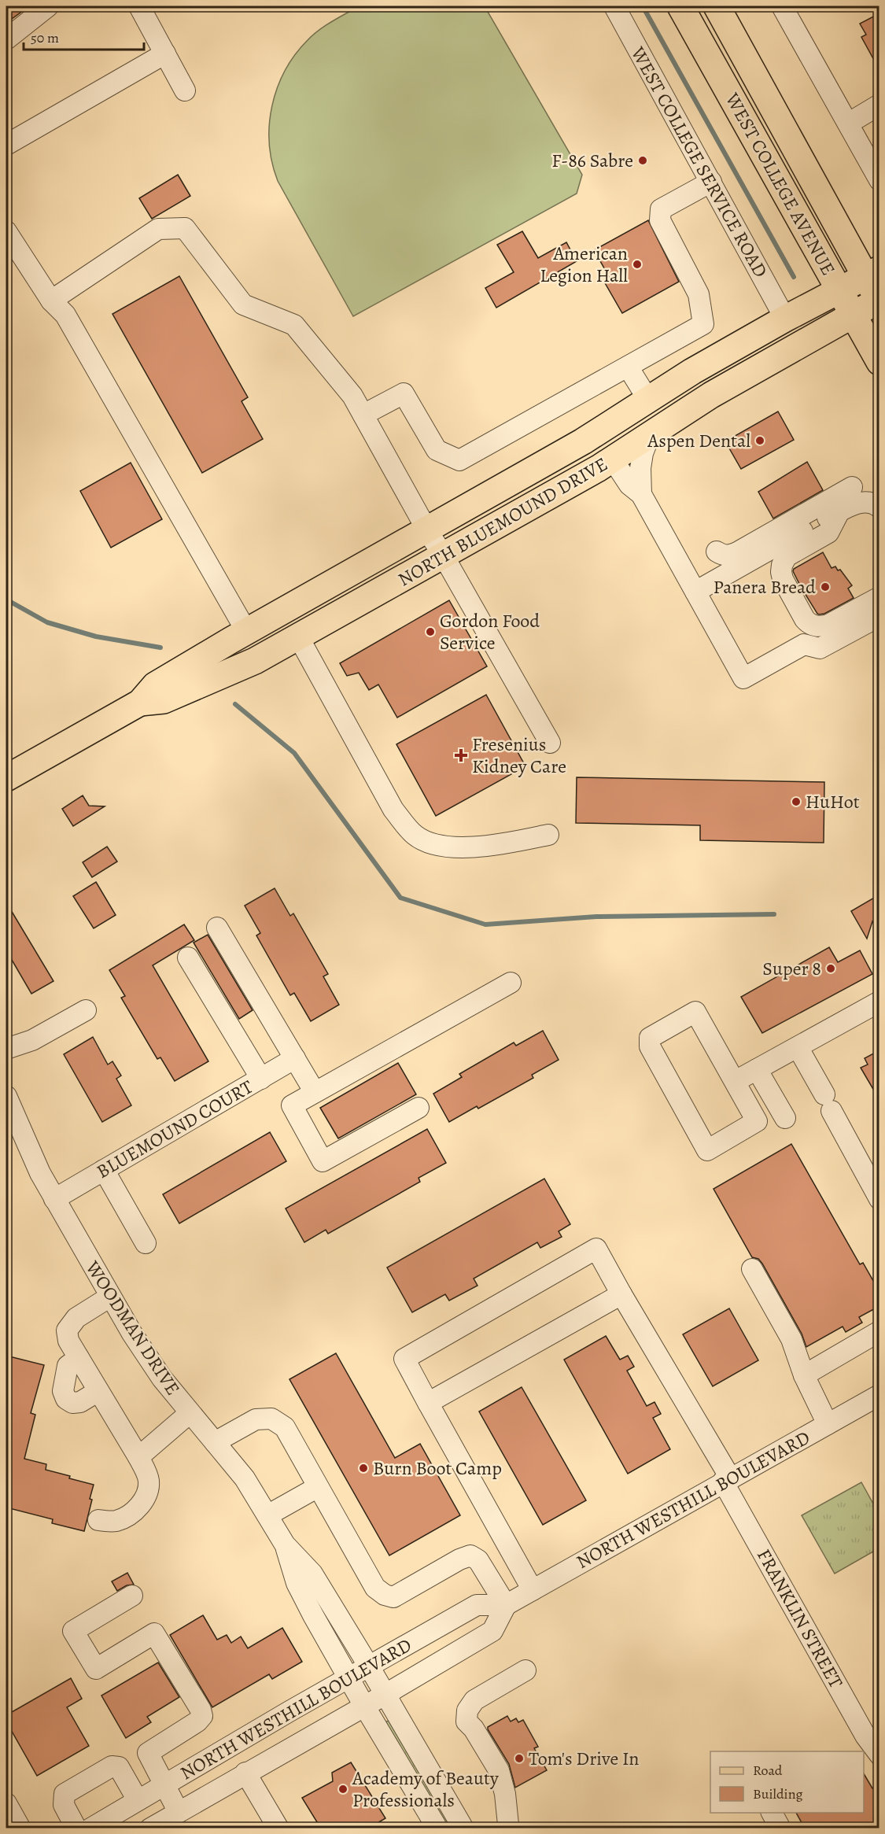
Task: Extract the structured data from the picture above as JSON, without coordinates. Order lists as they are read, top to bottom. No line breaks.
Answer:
{"streets":{"main road":["WEST COLLEGE AVENUE","NORTH BLUEMOUND DRIVE"],"street":["WEST COLLEGE SERVICE ROAD","BLUEMOUND COURT","WOODMAN DRIVE","NORTH WESTHILL BOULEVARD","FRANKLIN STREET"]},"crossings":[["WEST COLLEGE SERVICE ROAD","NORTH BLUEMOUND DRIVE"],["WEST COLLEGE AVENUE","NORTH BLUEMOUND DRIVE"],["BLUEMOUND COURT","WOODMAN DRIVE"],["WOODMAN DRIVE","NORTH WESTHILL BOULEVARD"],["NORTH WESTHILL BOULEVARD","FRANKLIN STREET"]],"places":{"other":["F-86 Sabre","American Legion Hall","Aspen Dental","Panera Bread","Gordon Food Service","HuHot","Super 8","Burn Boot Camp","Tom's Drive In","Academy of Beauty Professionals"],"health":["Fresenius Kidney Care"]},"legend":["Road","Building"],"scale_bar":"50 m"}
